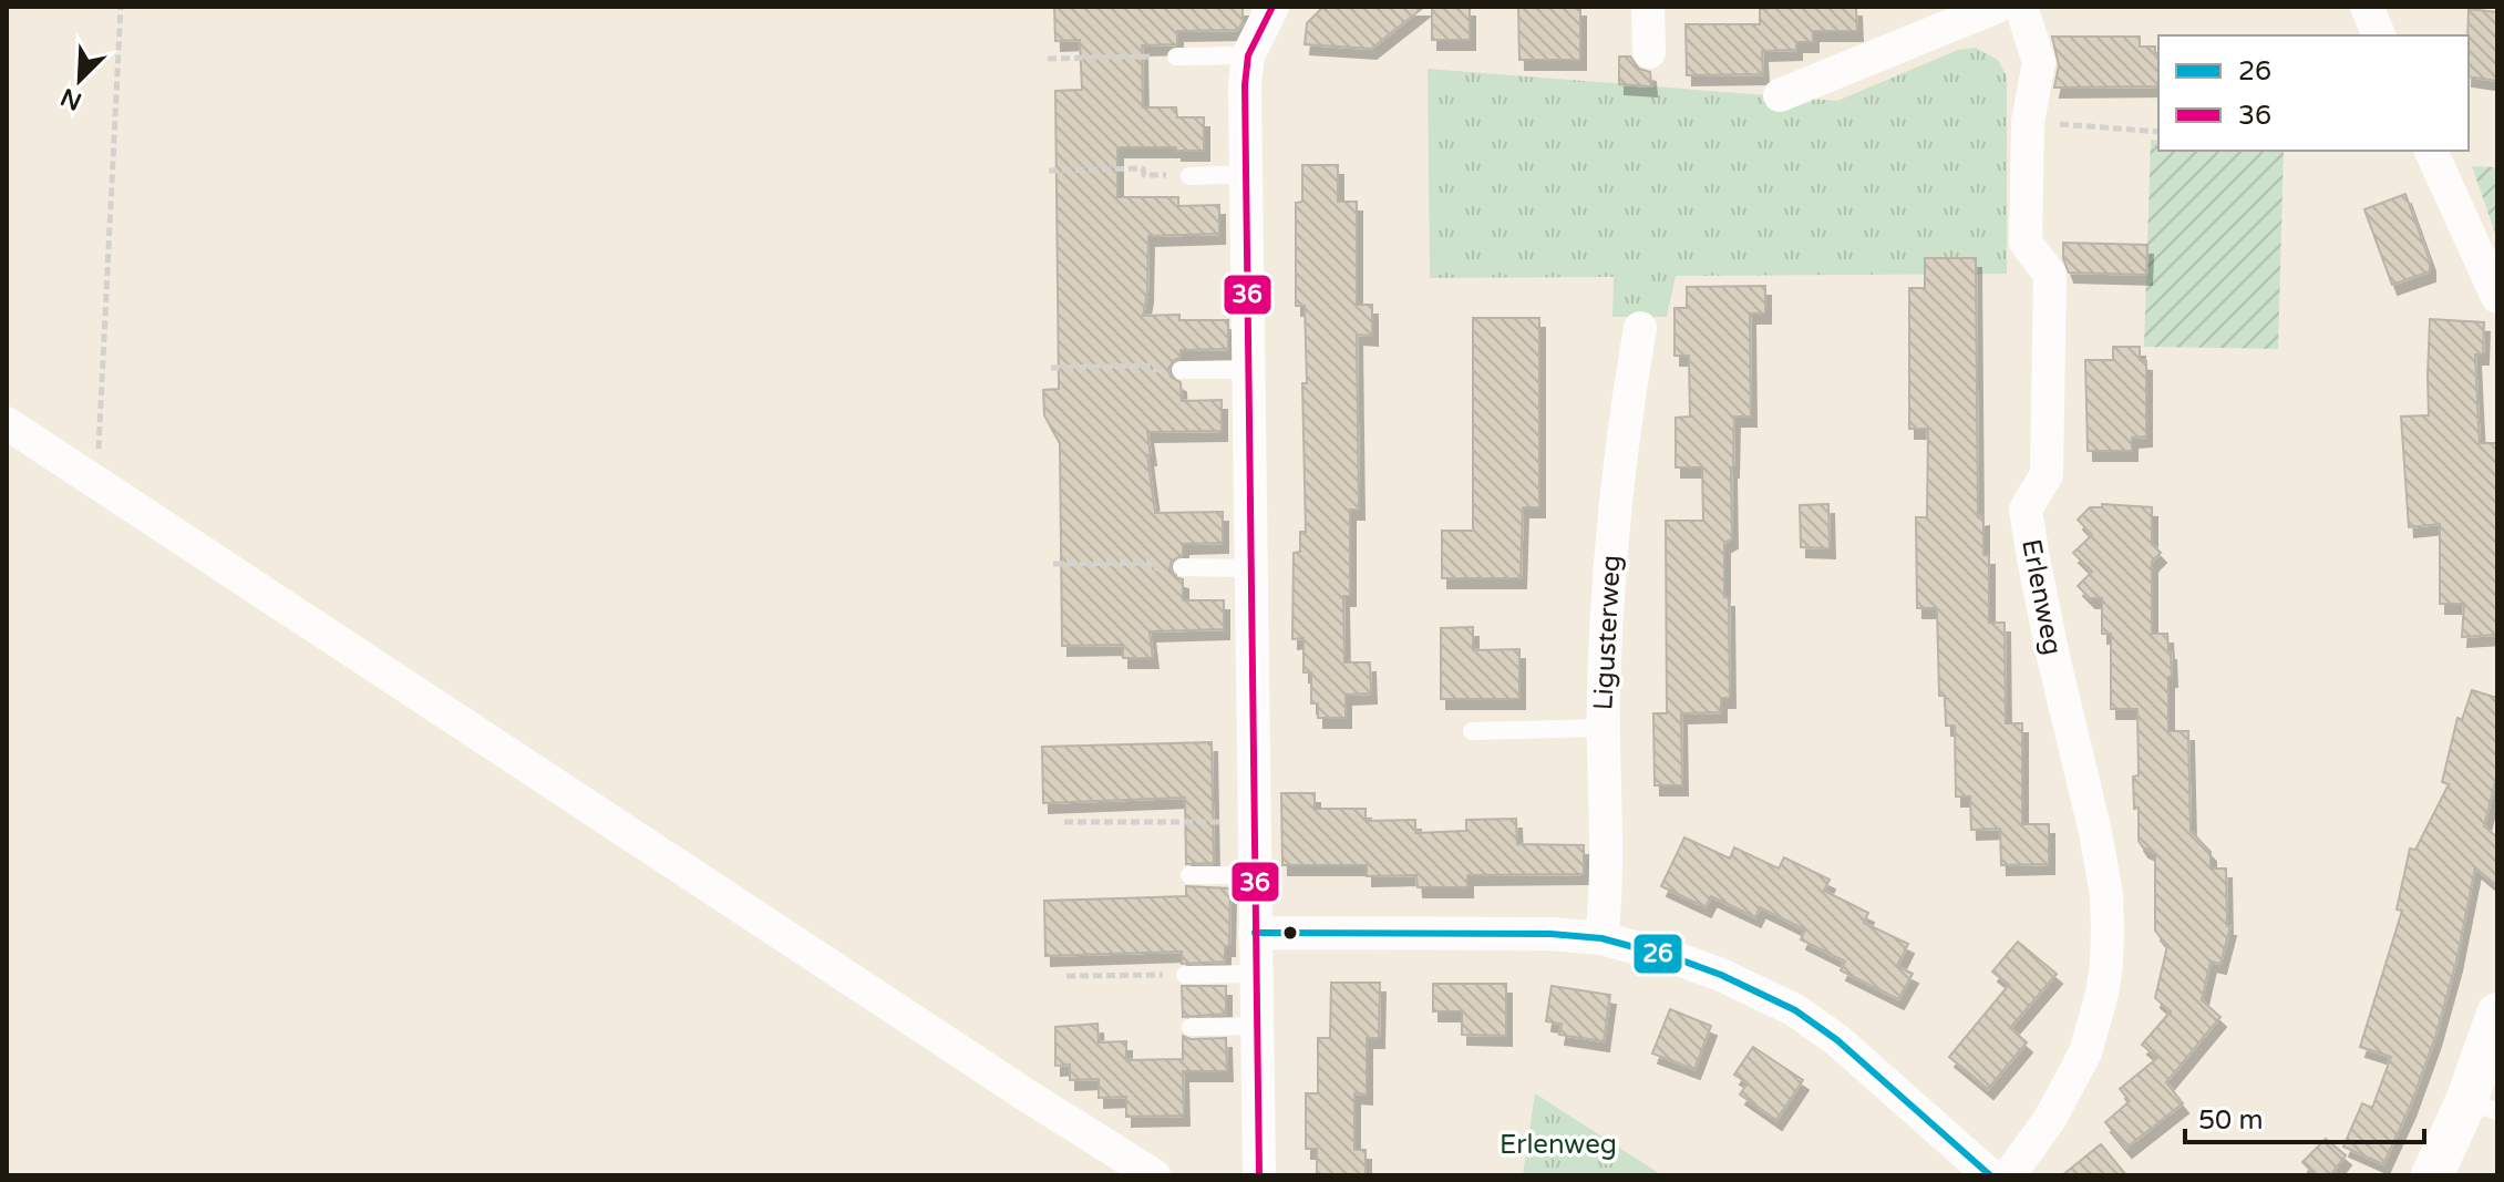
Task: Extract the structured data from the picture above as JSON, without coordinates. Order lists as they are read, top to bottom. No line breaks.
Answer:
{"streets":{"street":["Erlenweg","Ligusterweg"]},"parks":["Erlenweg"],"lines":["transit line 36","transit line 26"],"legend":["26","36"],"scale_bar":"50 m","north":"bottom left"}
